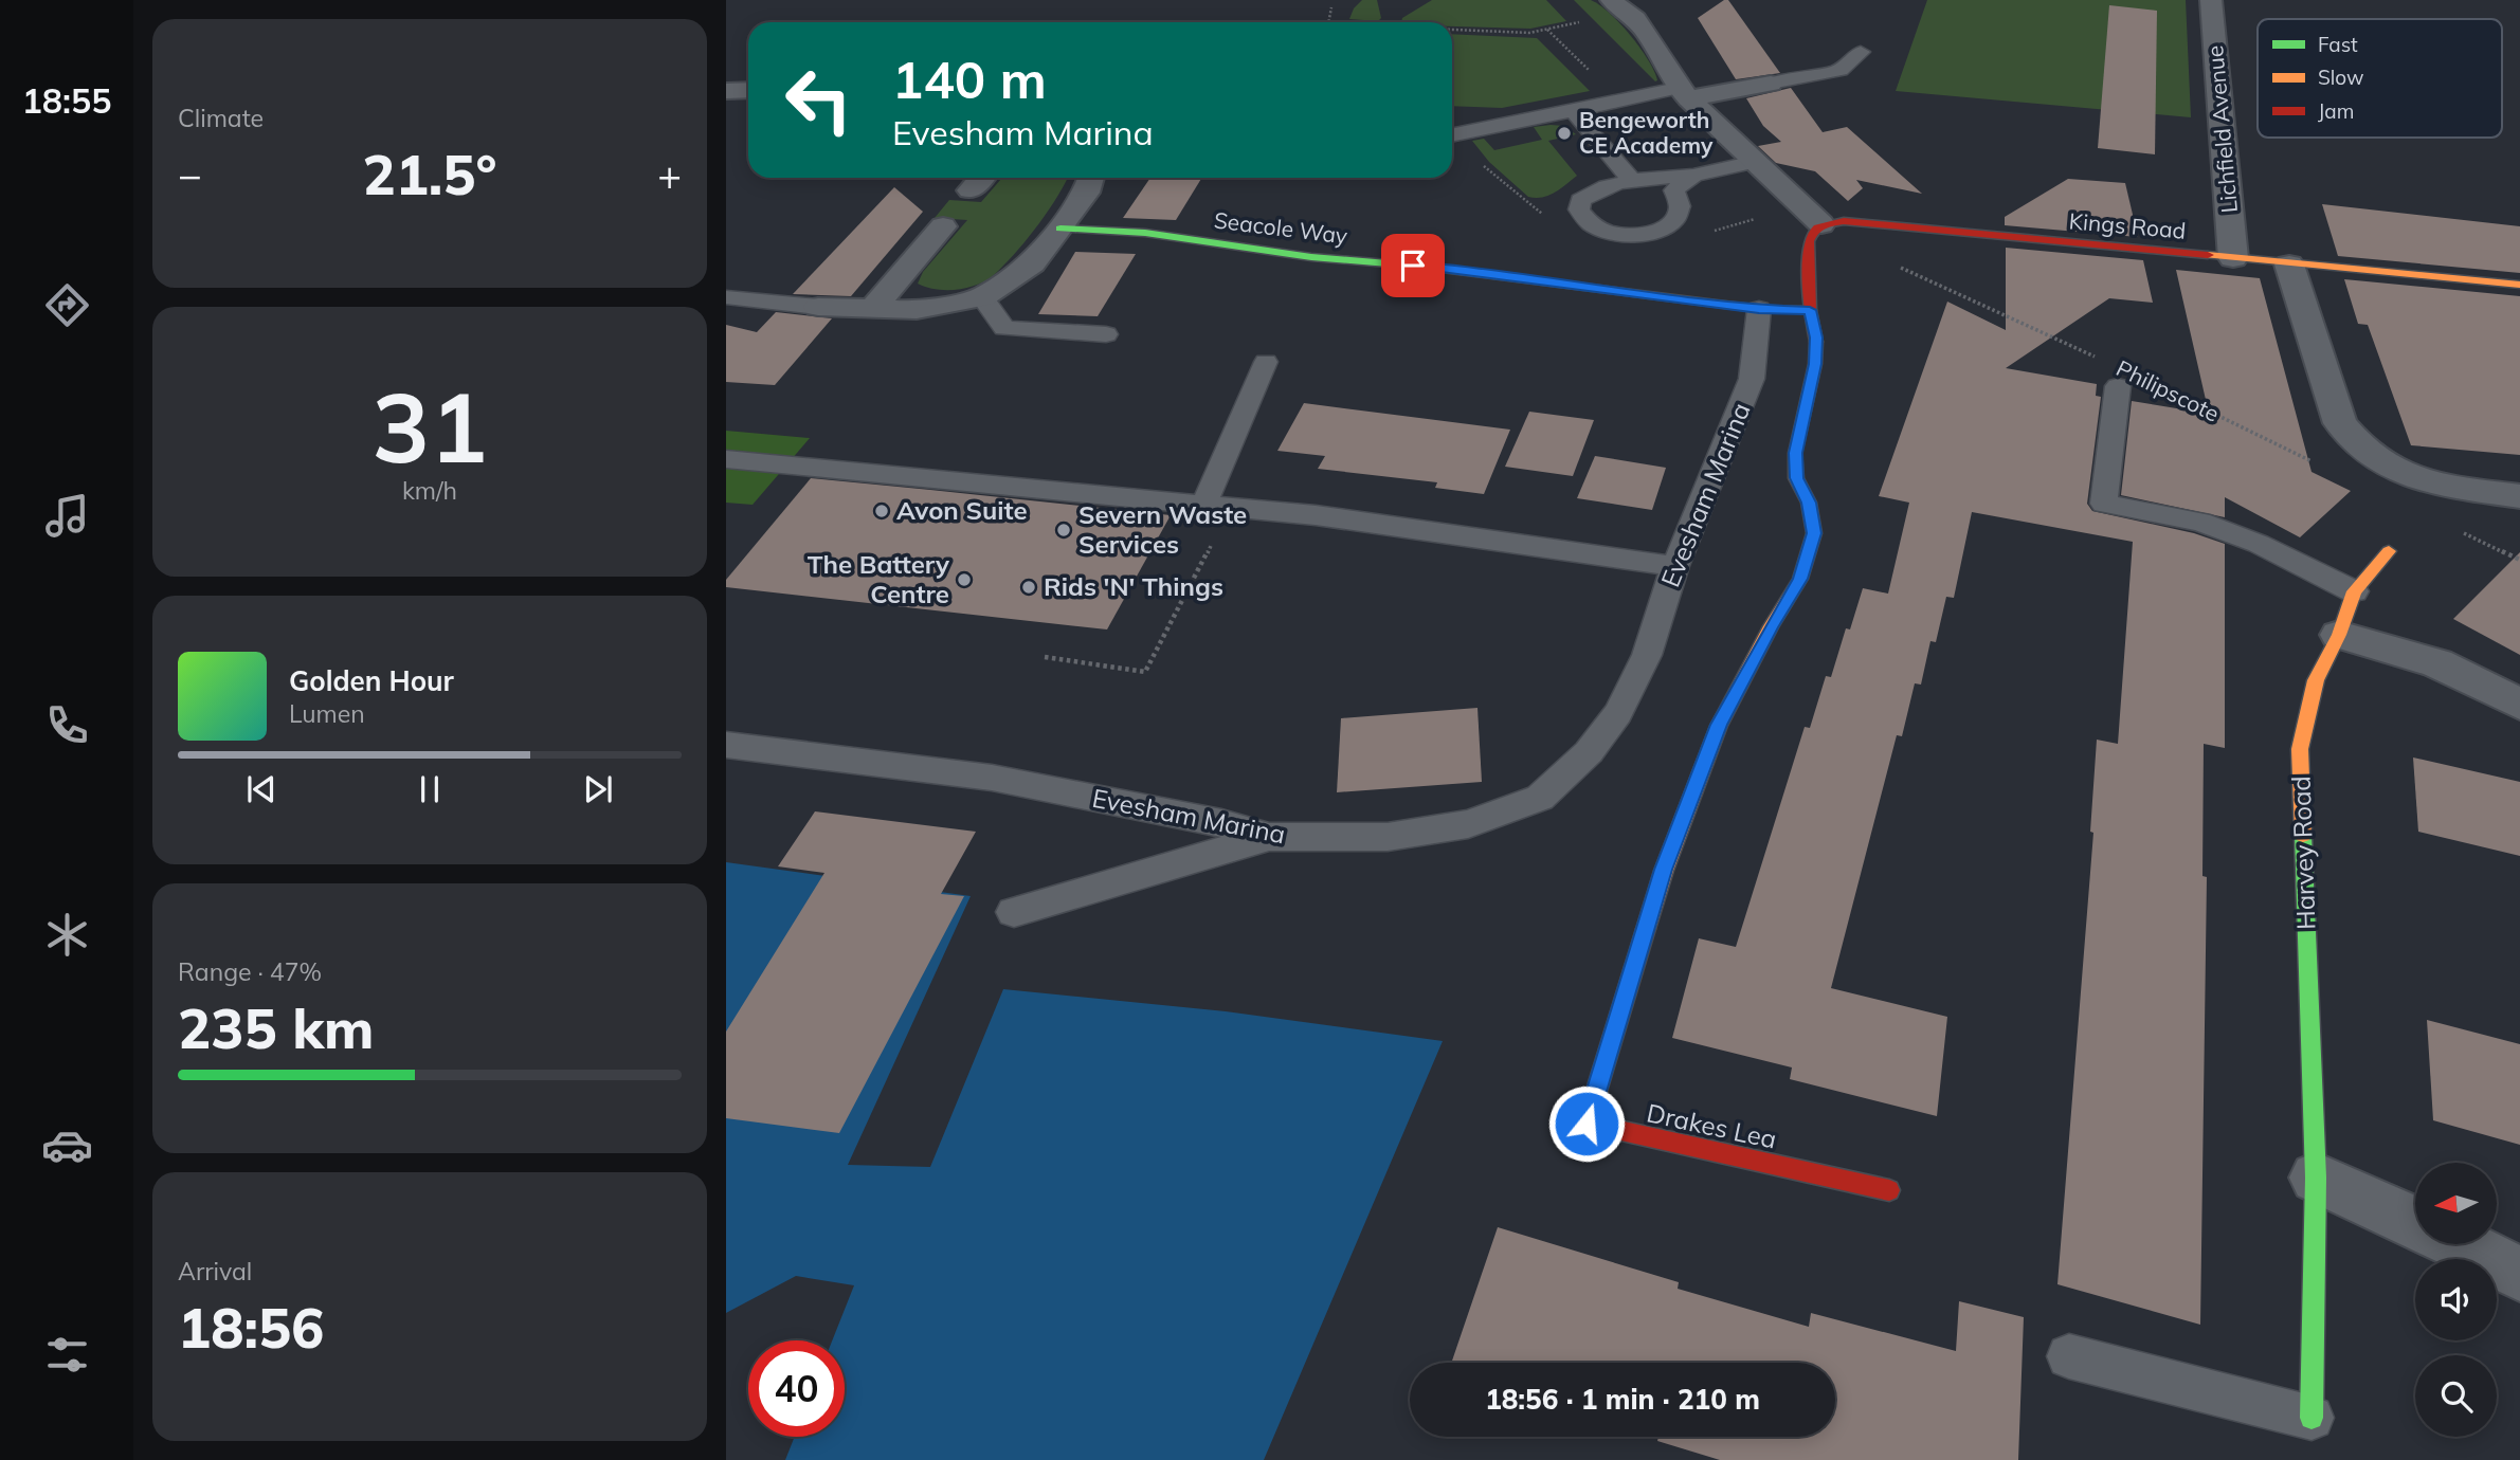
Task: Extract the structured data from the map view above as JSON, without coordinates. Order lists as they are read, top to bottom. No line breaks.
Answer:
{"streets":{"street":["Lichfield Avenue","Kings Road","Seacole Way","Harvey Road","Drakes Lea"],"lane":["Evesham Marina"],"path":["Philipscote"]},"crossings":[["Lichfield Avenue","Kings Road"],["Seacole Way","Evesham Marina"]],"places":["Bengeworth CE Academy","Avon Suite","Severn Waste Services","The Battery Centre","Rids 'N' Things"],"legend":["Fast","Slow","Jam"],"north":"left","page":{"tabs":"18:55","tile":["Climate",["31","km/h"],["Range · 47%","235 km"],["Arrival","18:56"]],"turn":["140 m","Evesham Marina"],"heat":["−","21.5°","+"],"song":["Golden Hour","Lumen"],"limit":"40","trip":"18:56 · 1 min · 210 m"}}
